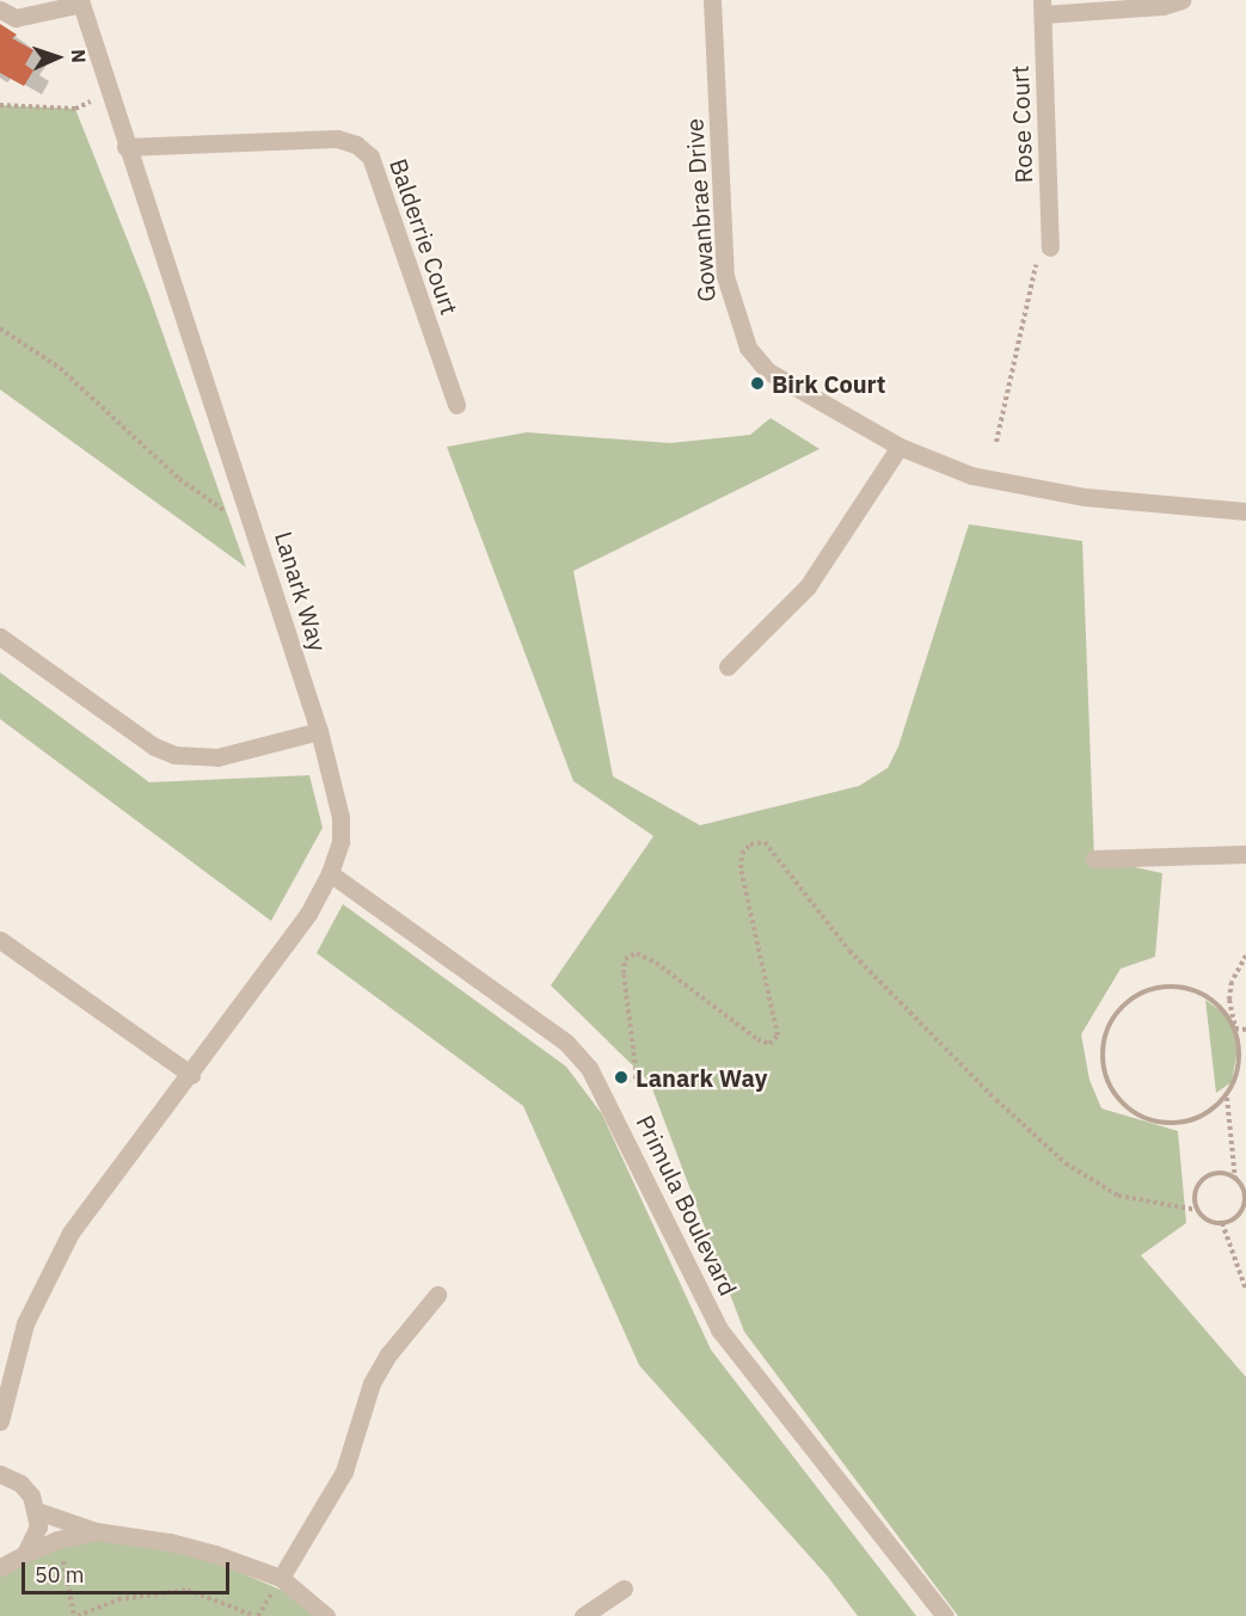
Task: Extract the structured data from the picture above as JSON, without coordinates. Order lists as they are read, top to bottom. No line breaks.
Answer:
{"streets":{"street":["Rose Court","Gowanbrae Drive","Balderrie Court","Lanark Way","Primula Boulevard"]},"crossings":[["Balderrie Court","Lanark Way"],["Lanark Way","Primula Boulevard"]],"places":["Birk Court","Lanark Way"],"scale_bar":"50 m","north":"right"}
